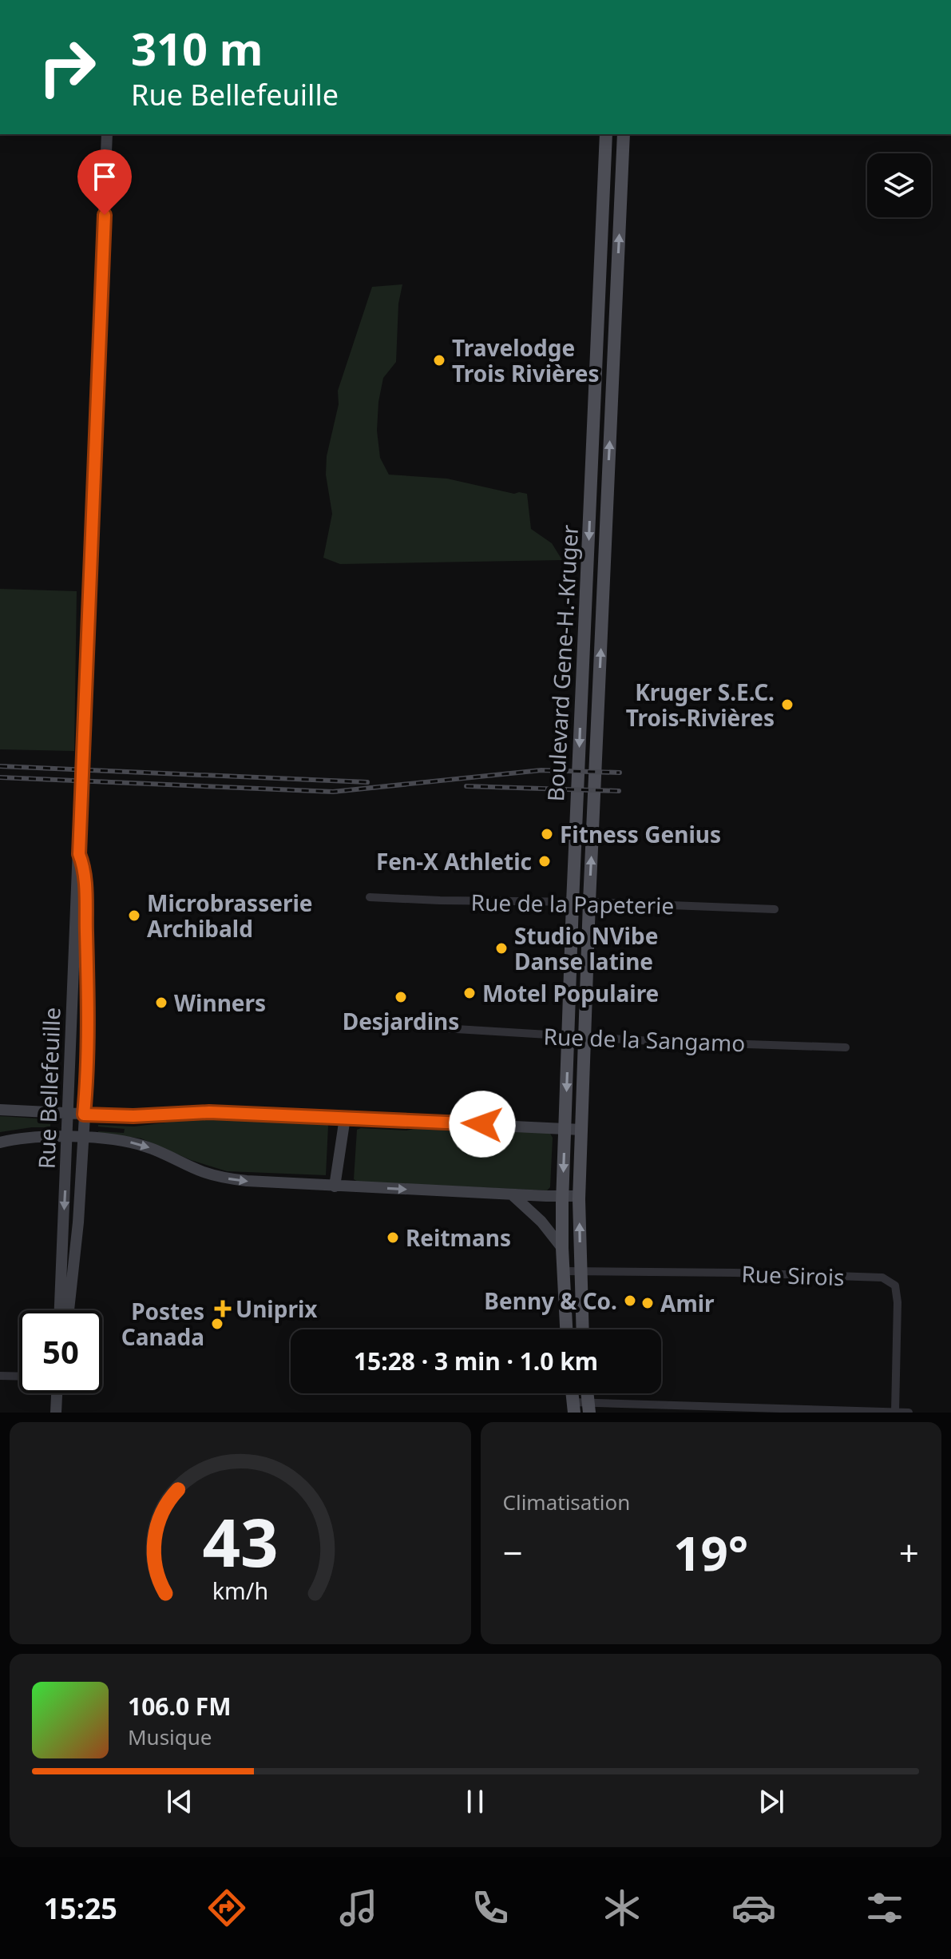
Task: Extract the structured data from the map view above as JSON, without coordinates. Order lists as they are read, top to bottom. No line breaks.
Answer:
{"streets":{"main road":["Boulevard Gene-H.-Kruger"],"street":["Rue de la Papeterie","Rue de la Sangamo","Rue Bellefeuille","Rue Sirois"]},"crossings":[["Boulevard Gene-H.-Kruger","Rue de la Papeterie"],["Boulevard Gene-H.-Kruger","Rue de la Sangamo"],["Boulevard Gene-H.-Kruger","Rue Sirois"]],"places":{"other":["Travelodge Trois Rivières","Kruger S.E.C. Trois-Rivières","Fitness Genius","Fen-X Athletic","Microbrasserie Archibald","Studio NVibe Danse latine","Motel Populaire","Desjardins","Winners","Reitmans","Benny & Co.","Amir","Postes Canada"],"health":["Uniprix"]},"page":{"turn":["310 m","Rue Bellefeuille"],"limit":"50","trip":"15:28 · 3 min · 1.0 km","tile":"Climatisation","heat":["−","19°","+"],"song":["106.0 FM","Musique"],"tabs":"15:25","gauge":["43","km/h"]}}
